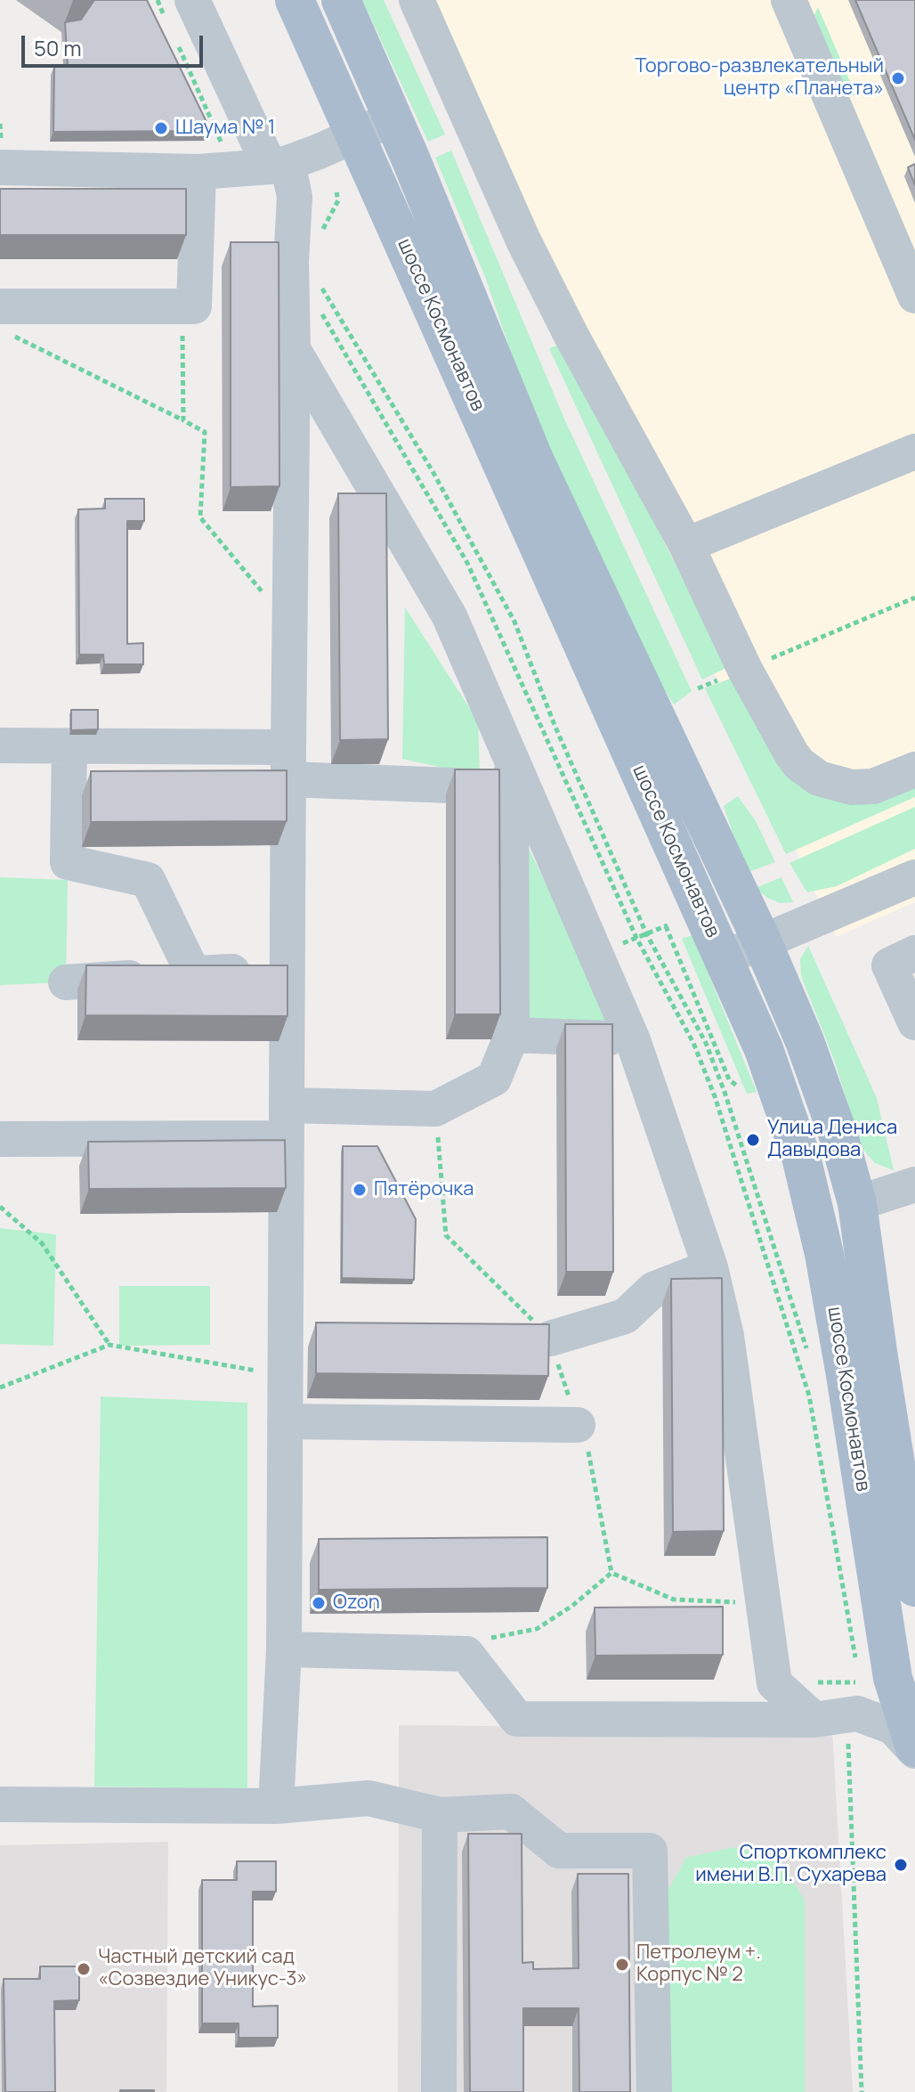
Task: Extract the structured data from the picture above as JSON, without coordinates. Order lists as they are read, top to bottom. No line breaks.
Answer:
{"streets":{"main road":["шоссе Космонавтов"]},"places":["Торгово-развлекательный центр «Планета»","Шаума № 1","Улица Дениса Давыдова","Пятёрочка","Ozon","Спорткомплекс имени В.П. Сухарева","Петролеум +. Корпус № 2","Частный детский сад «Созвездие Уникус-3»"],"scale_bar":"50 m"}
